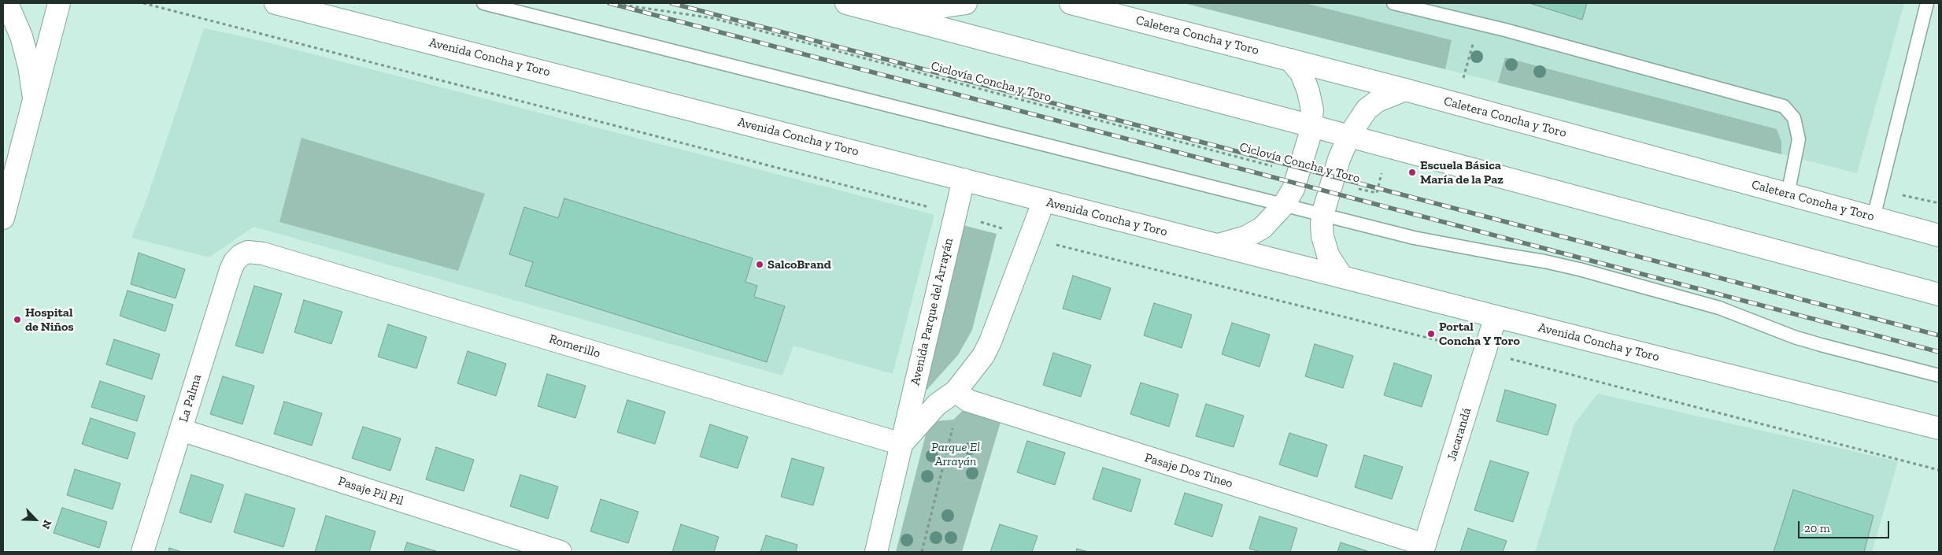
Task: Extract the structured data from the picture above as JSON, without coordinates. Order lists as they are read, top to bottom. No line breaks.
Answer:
{"streets":{"main road":["Caletera Concha y Toro","Avenida Concha y Toro","Avenida Parque del Arrayán","Romerillo","La Palma","Jacarandá","Pasaje Dos Tineo","Pasaje Pil Pil"],"path":["Ciclovía Concha y Toro"]},"crossings":[["Avenida Concha y Toro","Avenida Parque del Arrayán"],["Avenida Concha y Toro","Jacarandá"],["Avenida Parque del Arrayán","Romerillo"],["Avenida Parque del Arrayán","Pasaje Dos Tineo"],["Romerillo","La Palma"],["La Palma","Pasaje Pil Pil"],["Jacarandá","Pasaje Dos Tineo"]],"parks":["Parque El Arrayán"],"places":["Escuela Básica María de la Paz","SalcoBrand","Hospital de Niños","Portal Concha Y Toro"],"scale_bar":"20 m","north":"bottom right"}
